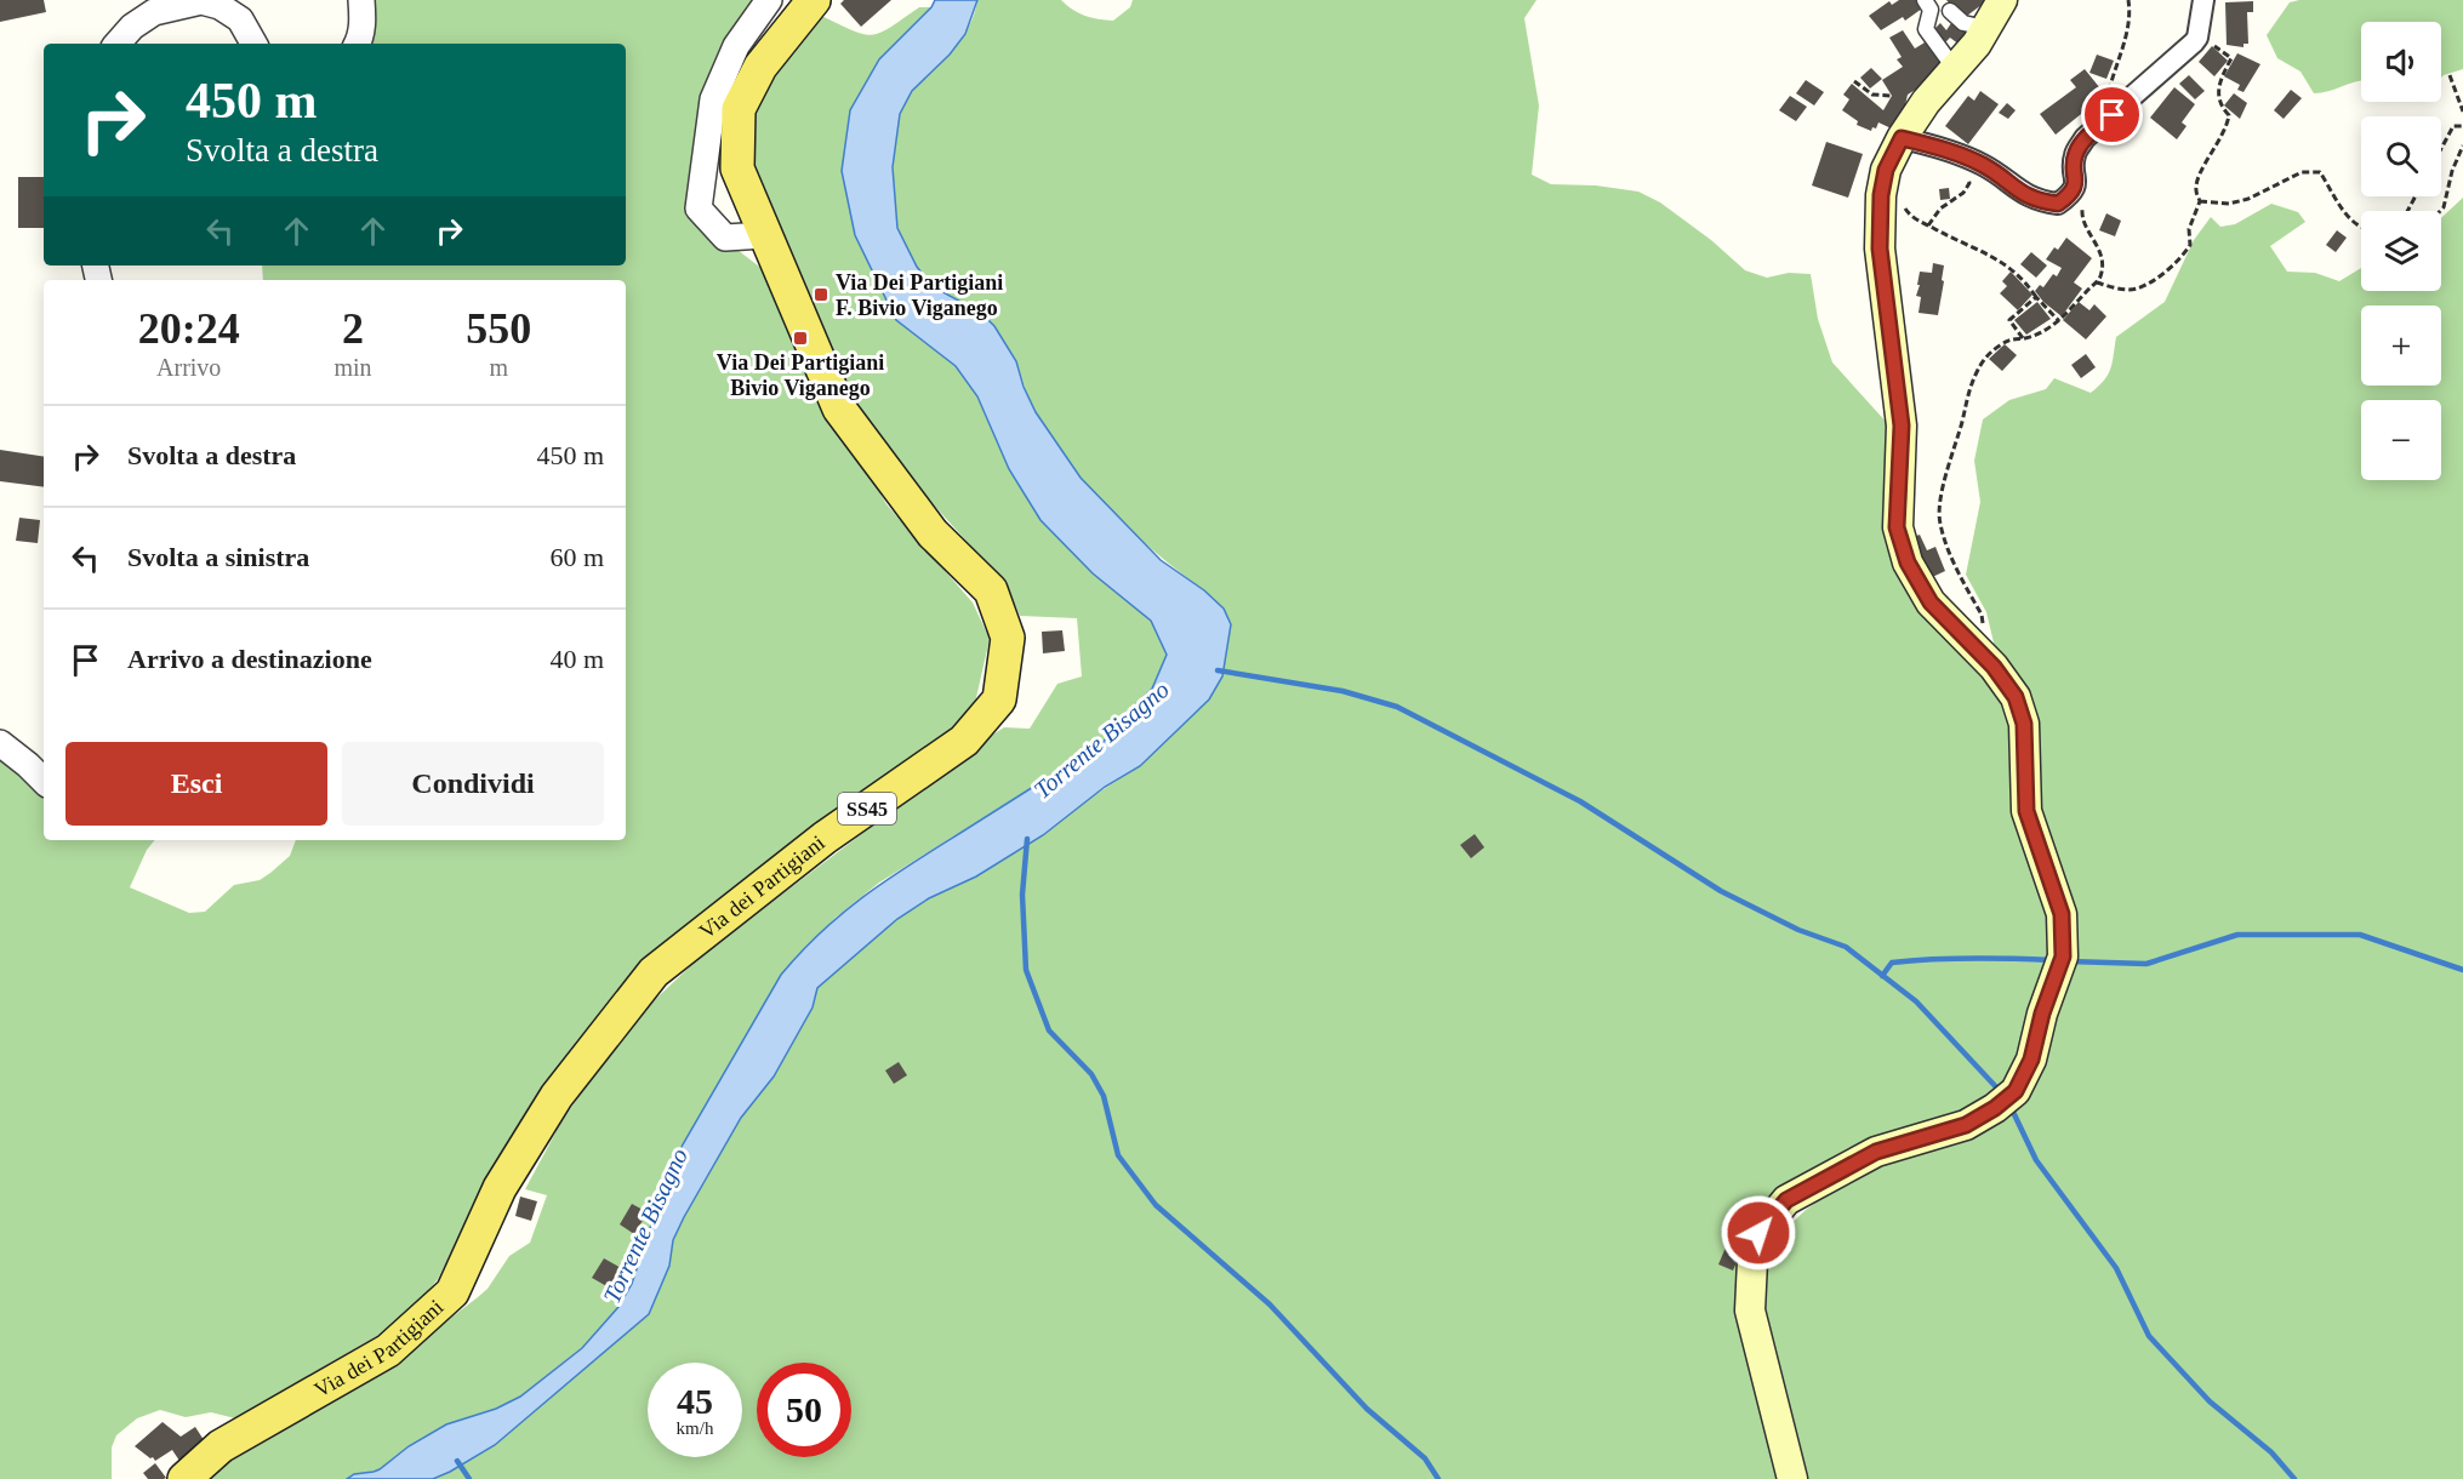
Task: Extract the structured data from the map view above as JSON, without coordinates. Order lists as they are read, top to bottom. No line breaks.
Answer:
{"streets":{"main road":["SS45","Via dei Partigiani"]},"water":["Torrente Bisagno"],"places":{"transit":["Via Dei Partigiani F. Bivio Viganego","Via Dei Partigiani Bivio Viganego"]},"page":{"map_buttons":["+","−"],"turn":["450 m","Svolta a destra"],"eta":["20:24","Arrivo","2","min","550","m"],"list":[{"name":"Svolta a destra","value":"450 m"},{"name":"Svolta a sinistra","value":"60 m"},{"name":"Arrivo a destinazione","value":"40 m"}],"buttons":["Esci","Condividi"],"speed":"45 km/h","limit":"50"}}
